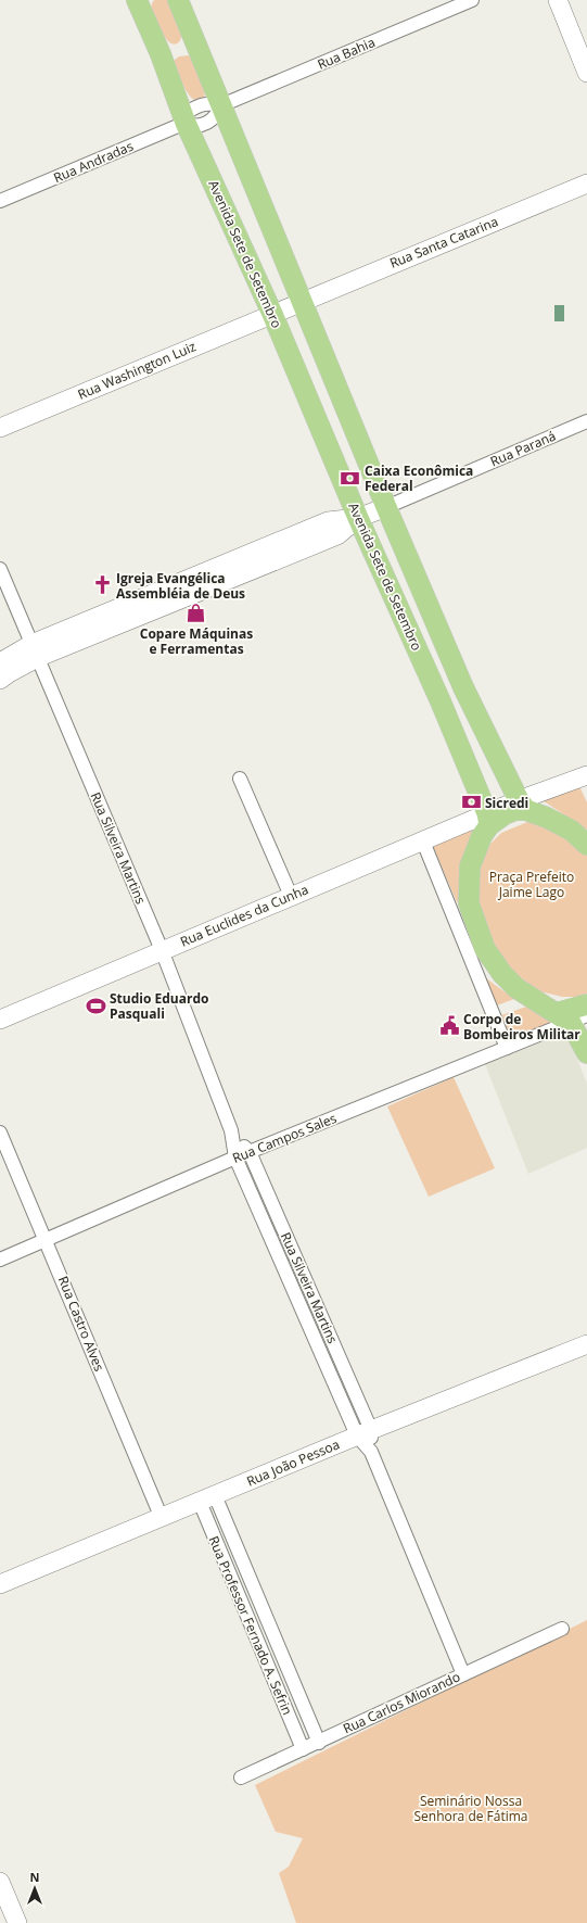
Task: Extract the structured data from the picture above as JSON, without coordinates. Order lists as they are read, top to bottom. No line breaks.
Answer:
{"streets":{"main road":["Avenida Sete de Setembro"],"street":["Rua Bahia","Rua Andradas","Rua Santa Catarina","Rua Washington Luiz","Rua Paraná","Rua Silveira Martins","Rua Euclides da Cunha","Rua Campos Sales","Rua Castro Alves","Rua João Pessoa","Rua Professor Fernado A. Sefrin","Rua Carlos Miorando"]},"crossings":[["Rua Andradas","Avenida Sete de Setembro"],["Rua Santa Catarina","Avenida Sete de Setembro"],["Rua Santa Catarina","Rua Washington Luiz"],["Avenida Sete de Setembro","Rua Washington Luiz"],["Avenida Sete de Setembro","Rua Euclides da Cunha"],["Rua Silveira Martins","Rua Euclides da Cunha"],["Rua Silveira Martins","Rua Campos Sales"],["Rua Silveira Martins","Rua João Pessoa"],["Rua Silveira Martins","Rua Carlos Miorando"],["Rua Campos Sales","Rua Castro Alves"],["Rua Castro Alves","Rua João Pessoa"],["Rua João Pessoa","Rua Professor Fernado A. Sefrin"],["Rua Professor Fernado A. Sefrin","Rua Carlos Miorando"]],"parks":["Praça Prefeito Jaime Lago","Seminário Nossa Senhora de Fátima"],"places":{"bank":["Caixa Econômica Federal","Sicredi"],"church":["Igreja Evangélica Assembléia de Deus"],"shop":["Copare Máquinas e Ferramentas"],"sports":["Studio Eduardo Pasquali"],"public building":["Corpo de Bombeiros Militar"]},"north":"top"}
